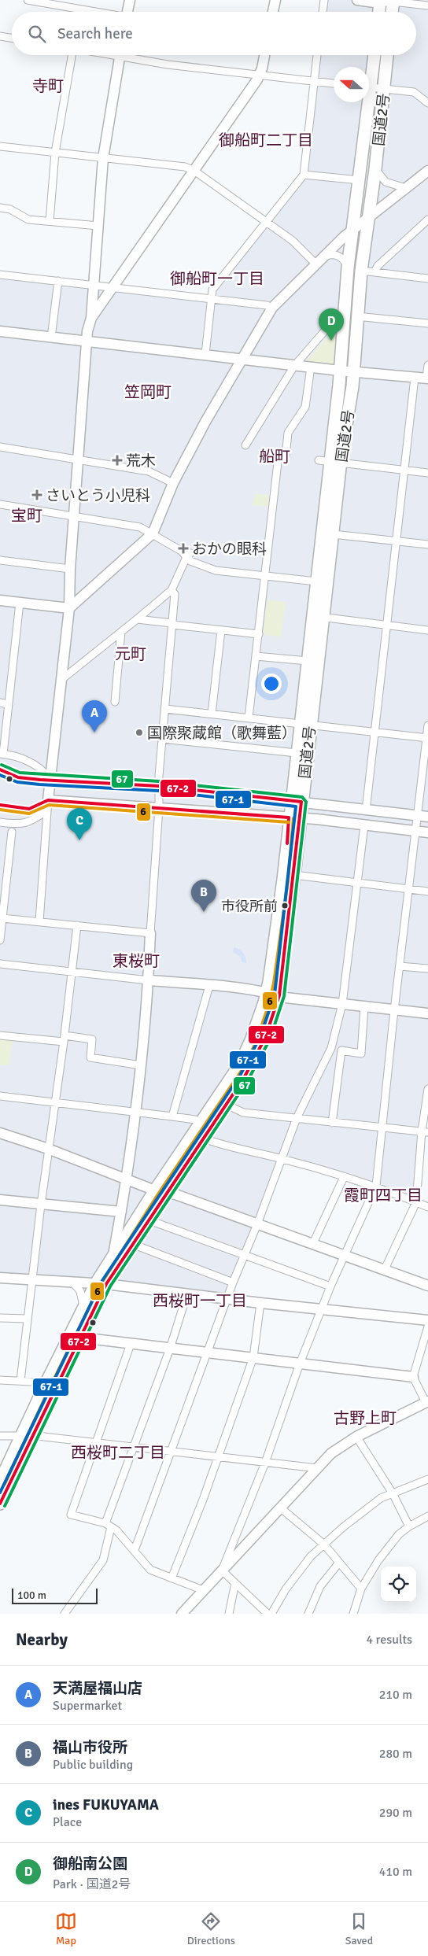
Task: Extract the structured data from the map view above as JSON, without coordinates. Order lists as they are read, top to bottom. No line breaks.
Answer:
{"streets":{"highway":["国道2号"]},"districts":["寺町","御船町二丁目","御船町一丁目","笠岡町","船町","宝町","元町","東桜町","霞町四丁目","西桜町一丁目","古野上町","西桜町二丁目"],"places":{"health":["荒木","さいとう小児科","おかの眼科"],"other":["国際聚蔵館（歌舞藍）","市役所前"]},"lines":["transit line 67","transit line 67-2","transit line 67-1","transit line 6"],"scale_bar":"100 m","north":"left","page":{"search":"Search here","pins":["D","A","C","B"],"scale":"100 m","heading":["Nearby","4 results"],"list":[{"mark":"A","name":"天満屋福山店","note":"Supermarket","value":"210 m"},{"mark":"B","name":"福山市役所","note":"Public building","value":"280 m"},{"mark":"C","name":"ines FUKUYAMA","note":"Place","value":"290 m"},{"mark":"D","name":"御船南公園","note":"Park · 国道2号","value":"410 m"}],"nav":["Map","Directions","Saved"]}}
